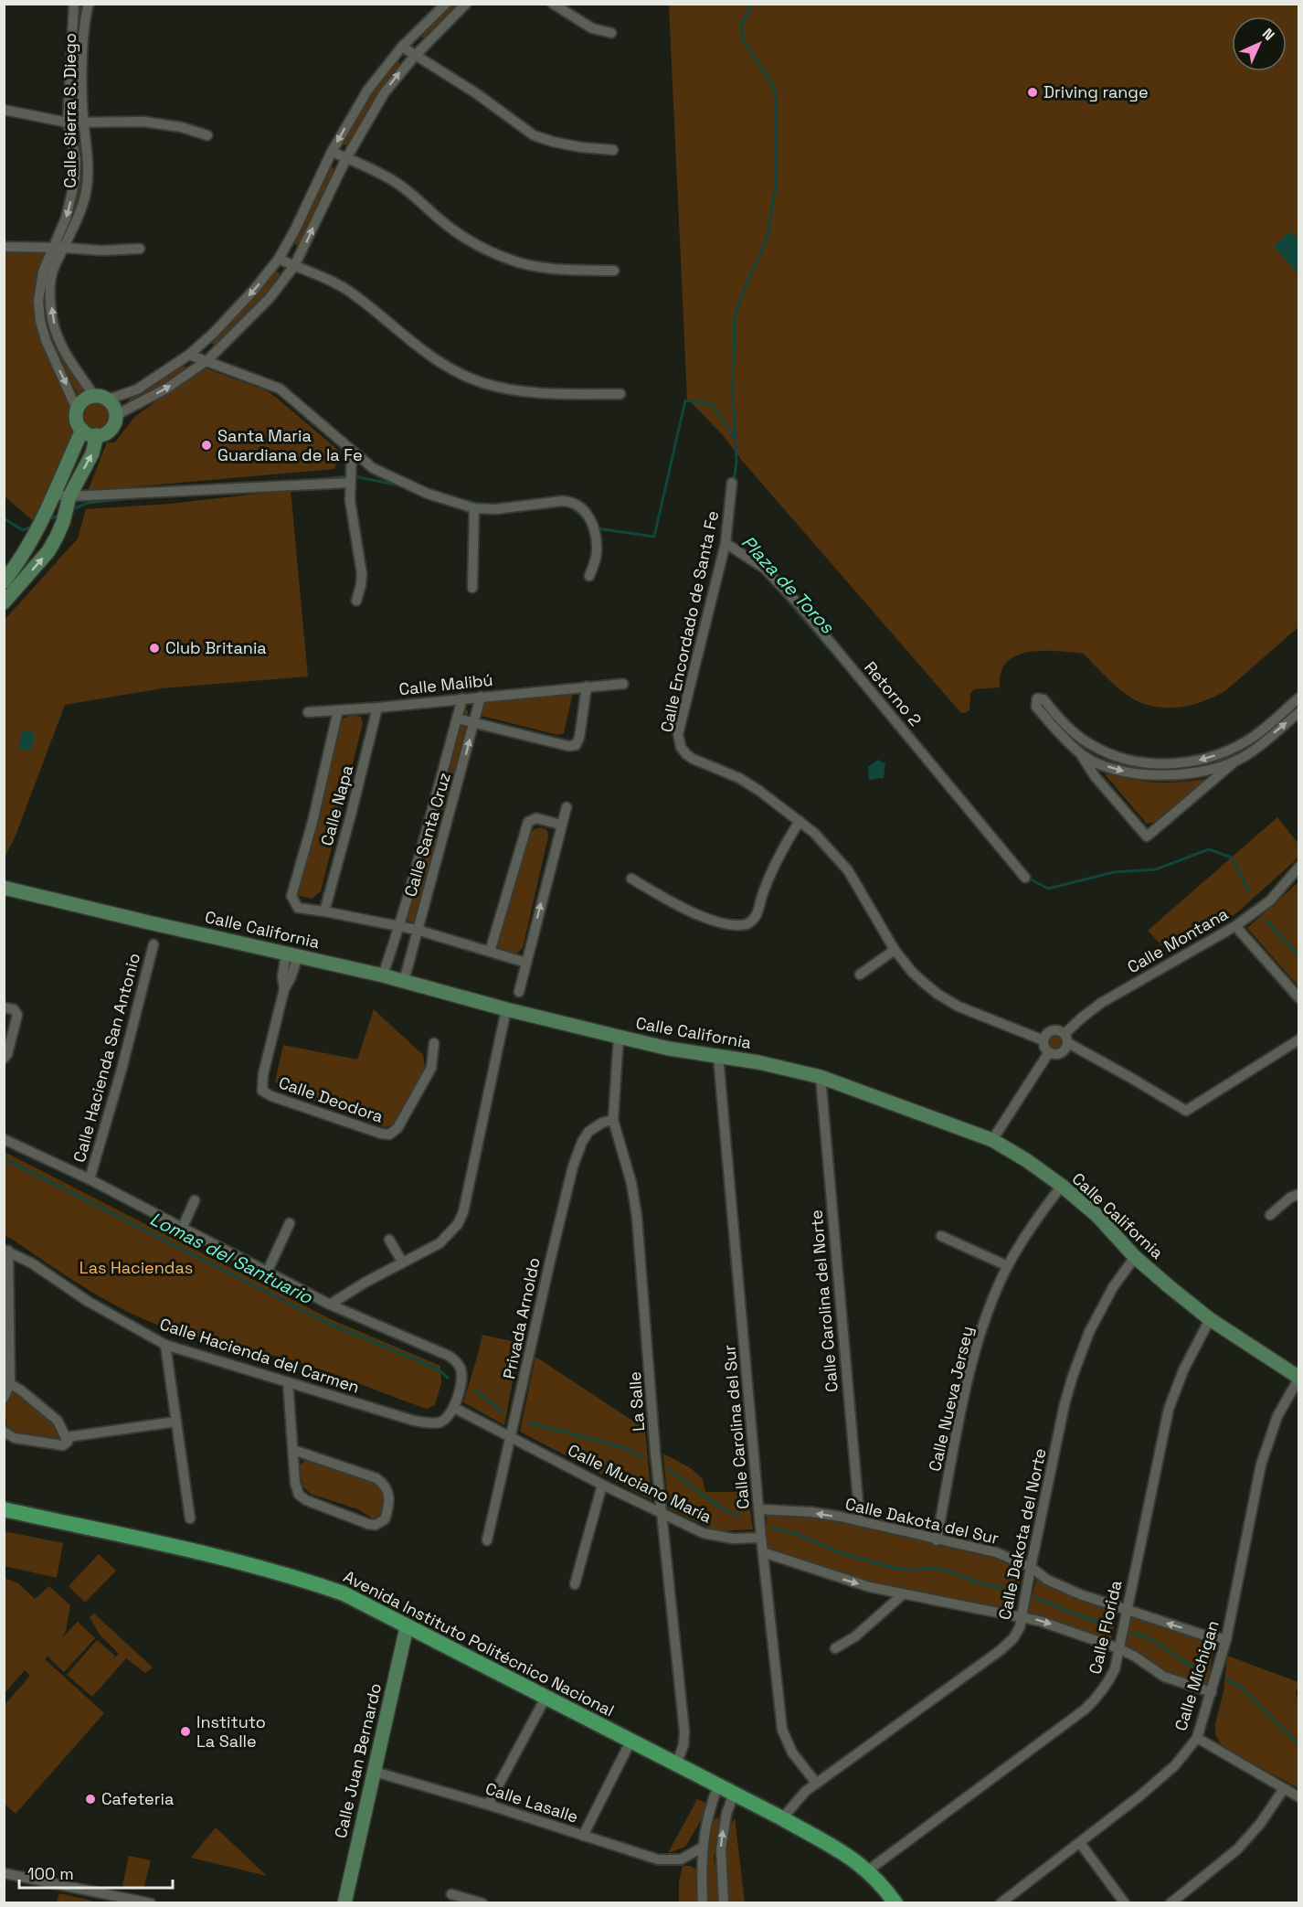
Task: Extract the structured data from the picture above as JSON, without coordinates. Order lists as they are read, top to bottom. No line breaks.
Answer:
{"streets":{"main road":["Calle California","Avenida Instituto Politécnico Nacional","Calle Juan Bernardo"],"street":["Calle Sierra S. Diego","Calle Encordado de Santa Fe","Calle Malibú","Retorno 2","Calle Napa","Calle Santa Cruz","Calle Montana","Calle Hacienda San Antonio","Calle Deodora","Calle Carolina del Norte","Privada Arnoldo","Calle Hacienda del Carmen","Calle Nueva Jersey","La Salle","Calle Carolina del Sur","Calle Muciano María","Calle Dakota del Sur","Calle Dakota del Norte","Calle Florida","Calle Míchigan","Calle Lasalle"]},"crossings":[["Calle Encordado de Santa Fe","Retorno 2"],["Calle Encordado de Santa Fe","Calle Montana"],["Calle Malibú","Calle Napa"],["Calle Malibú","Calle Santa Cruz"],["Calle Santa Cruz","Calle California"],["Calle California","Calle Deodora"],["Calle California","Calle Carolina del Norte"],["Calle California","Calle Nueva Jersey"],["Calle California","La Salle"],["Calle California","Calle Carolina del Sur"],["Calle California","Calle Dakota del Norte"],["Calle California","Calle Florida"],["Calle California","Calle Míchigan"],["Calle Carolina del Norte","Calle Dakota del Sur"],["Privada Arnoldo","La Salle"],["Privada Arnoldo","Calle Muciano María"],["Calle Hacienda del Carmen","Calle Muciano María"],["Calle Nueva Jersey","Calle Dakota del Sur"],["La Salle","Calle Muciano María"],["La Salle","Avenida Instituto Politécnico Nacional"],["Calle Carolina del Sur","Calle Muciano María"],["Calle Carolina del Sur","Calle Dakota del Sur"],["Calle Carolina del Sur","Calle Dakota del Norte"],["Calle Dakota del Sur","Calle Dakota del Norte"],["Calle Dakota del Sur","Calle Florida"],["Calle Dakota del Sur","Calle Míchigan"],["Calle Dakota del Norte","Avenida Instituto Politécnico Nacional"],["Calle Florida","Avenida Instituto Politécnico Nacional"],["Avenida Instituto Politécnico Nacional","Calle Juan Bernardo"],["Calle Juan Bernardo","Calle Lasalle"]],"water":["Plaza de Toros","Lomas del Santuario"],"parks":["Las Haciendas"],"places":["Driving range","Santa Maria Guardiana de la Fe","Club Britania","Instituto La Salle","Cafeteria"],"scale_bar":"100 m","north":"top right"}
